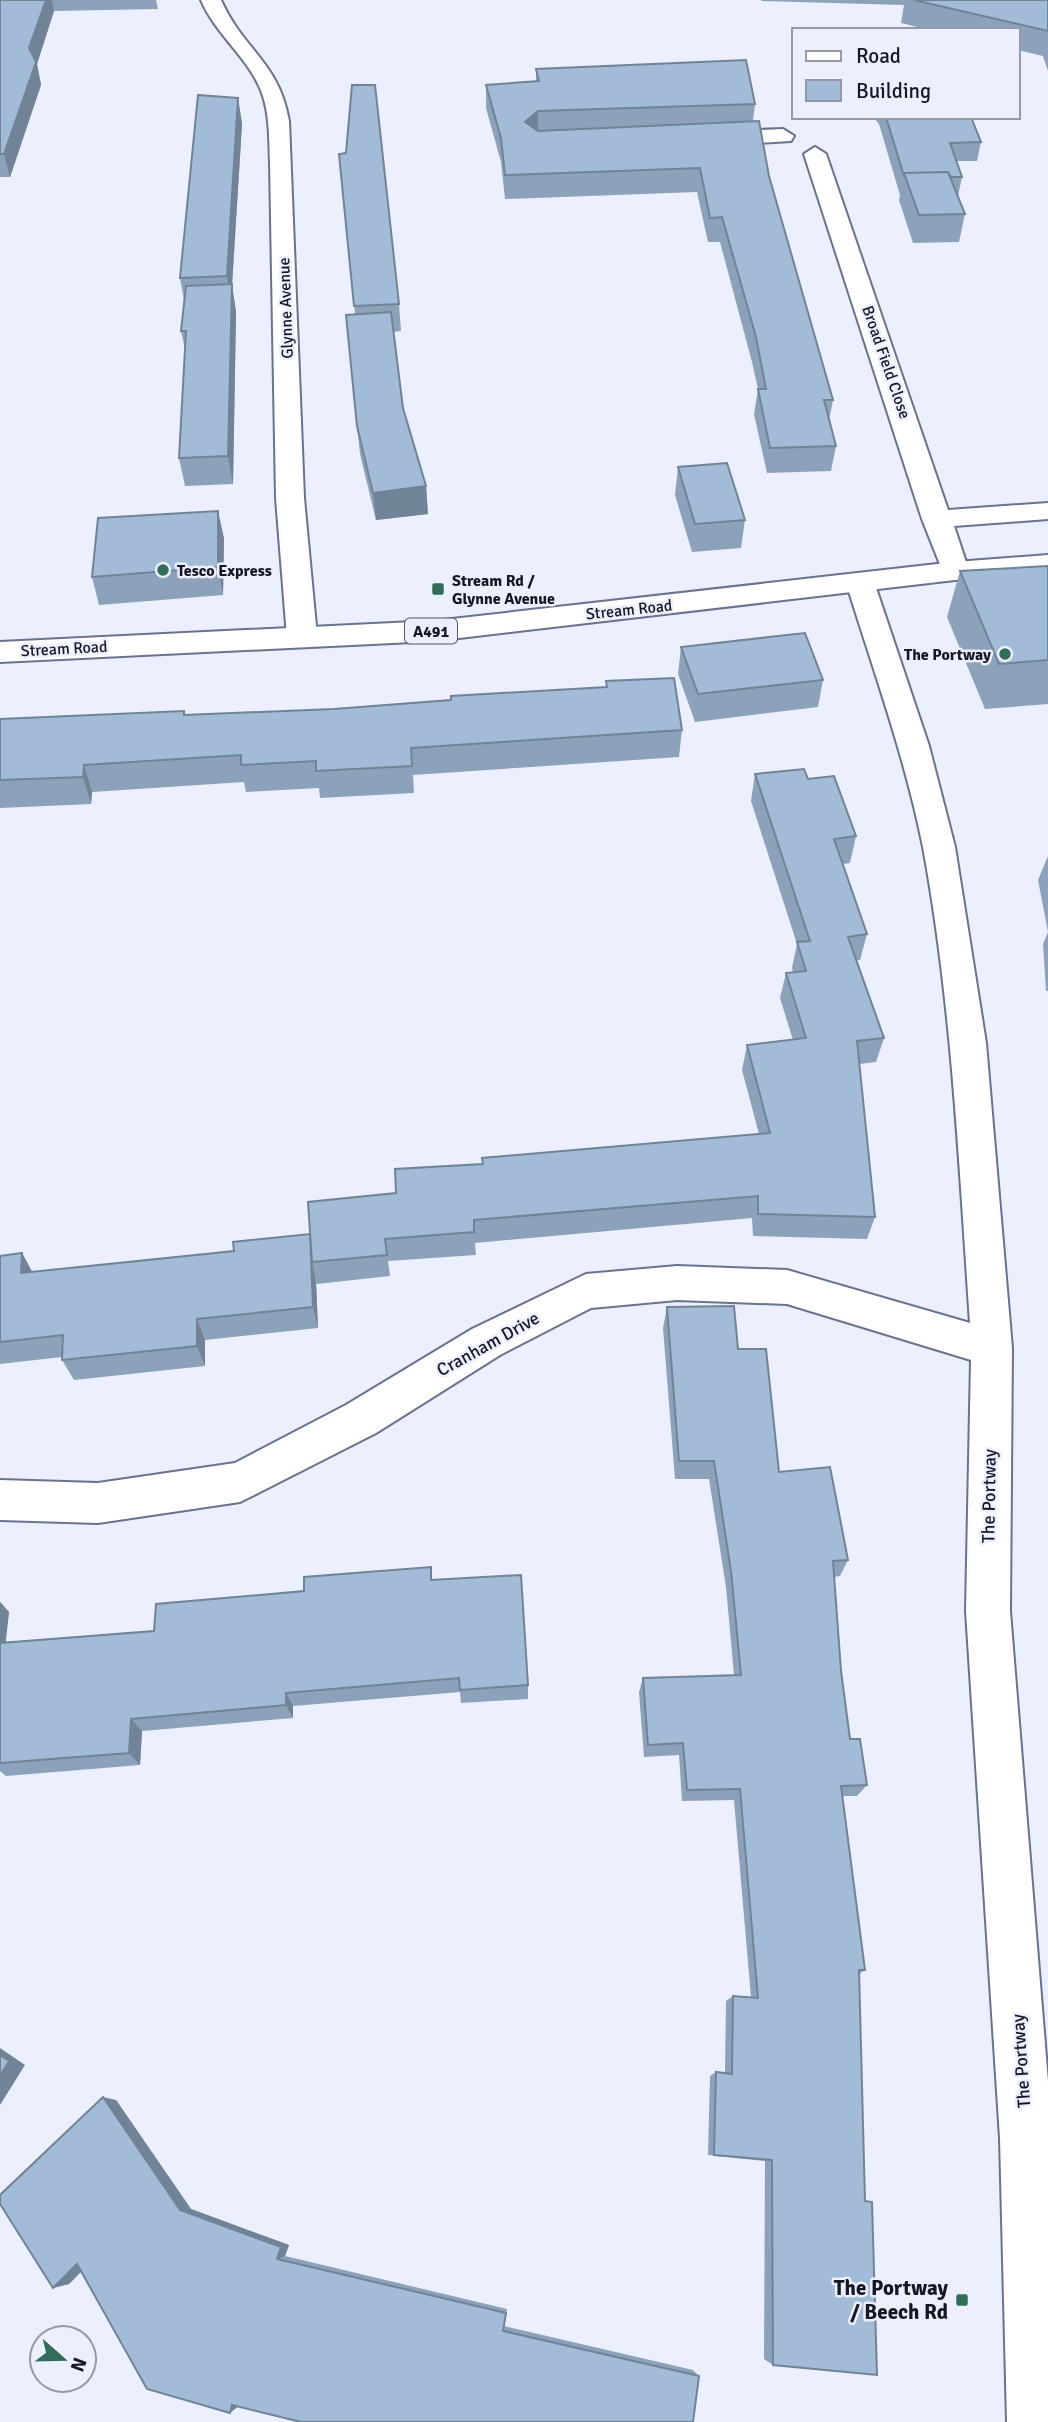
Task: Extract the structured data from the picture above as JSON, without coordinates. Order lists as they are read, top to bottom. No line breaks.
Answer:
{"streets":{"main road":["Glynne Avenue","Broad Field Close","Stream Road","A491","Cranham Drive","The Portway"]},"crossings":[["Glynne Avenue","Stream Road"],["Broad Field Close","Stream Road"],["Stream Road","The Portway"],["Cranham Drive","The Portway"]],"places":{"other":["Tesco Express","The Portway"],"transit":["Stream Rd / Glynne Avenue","The Portway / Beech Rd"]},"legend":["Road","Building"],"north":"right"}
